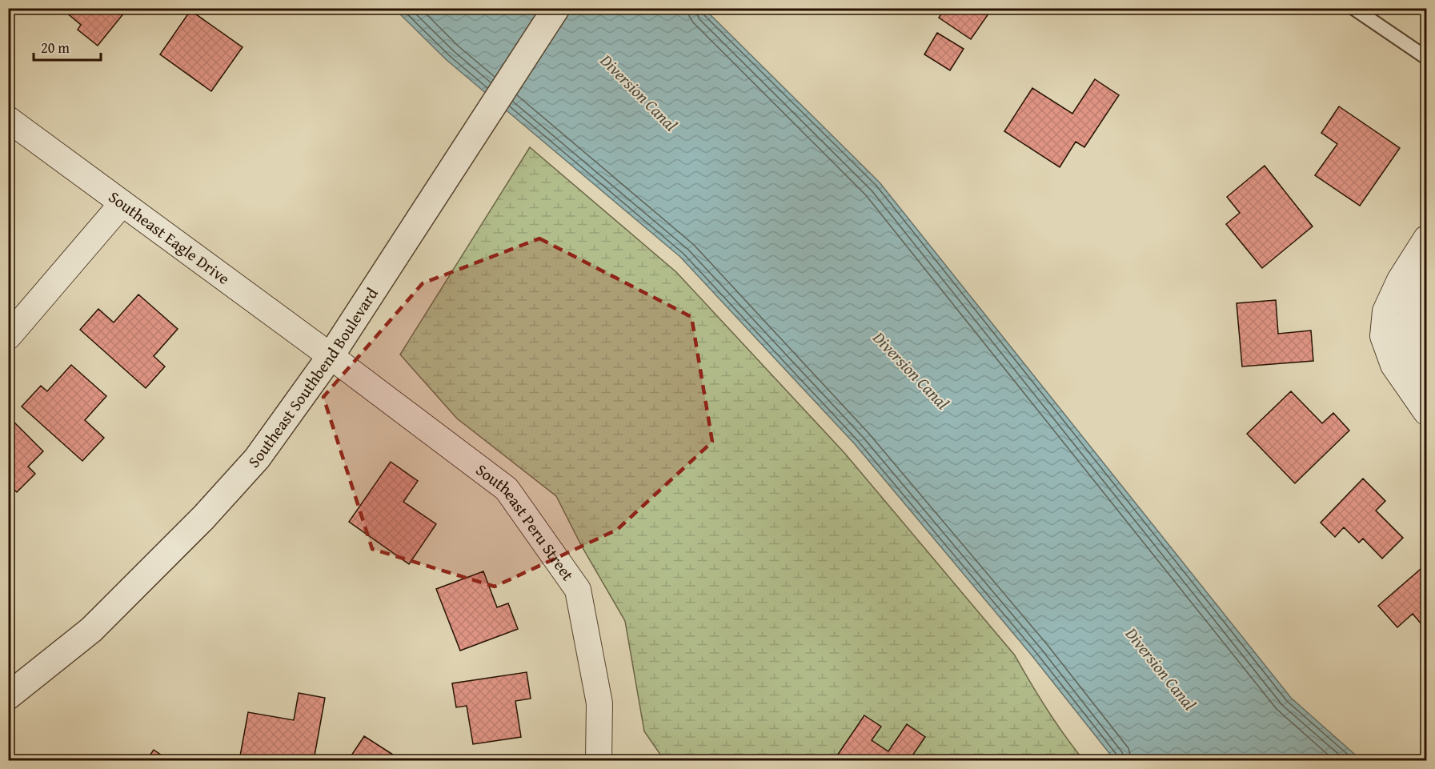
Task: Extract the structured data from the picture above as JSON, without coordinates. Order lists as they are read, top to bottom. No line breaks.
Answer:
{"streets":{"street":["Southeast Eagle Drive","Southeast Southbend Boulevard","Southeast Peru Street"]},"crossings":[["Southeast Eagle Drive","Southeast Southbend Boulevard"],["Southeast Eagle Drive","Southeast Peru Street"],["Southeast Southbend Boulevard","Southeast Peru Street"]],"water":["Diversion Canal"],"scale_bar":"20 m"}
